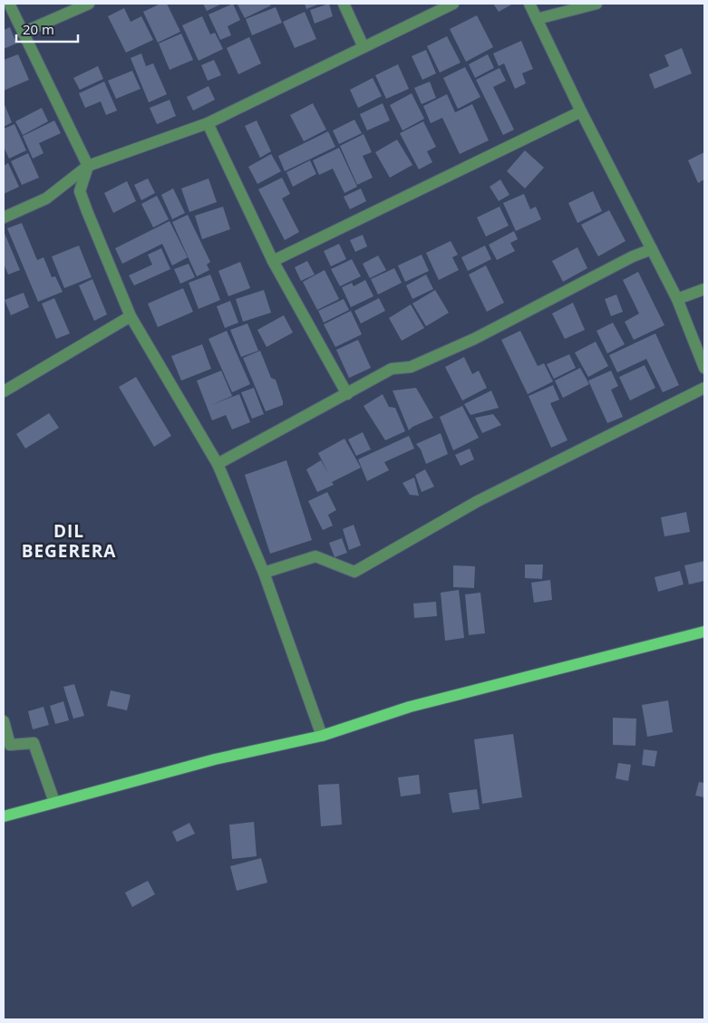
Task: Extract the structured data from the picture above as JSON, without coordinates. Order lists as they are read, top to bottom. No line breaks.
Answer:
{"districts":["DIL BEGERERA"],"scale_bar":"20 m"}
